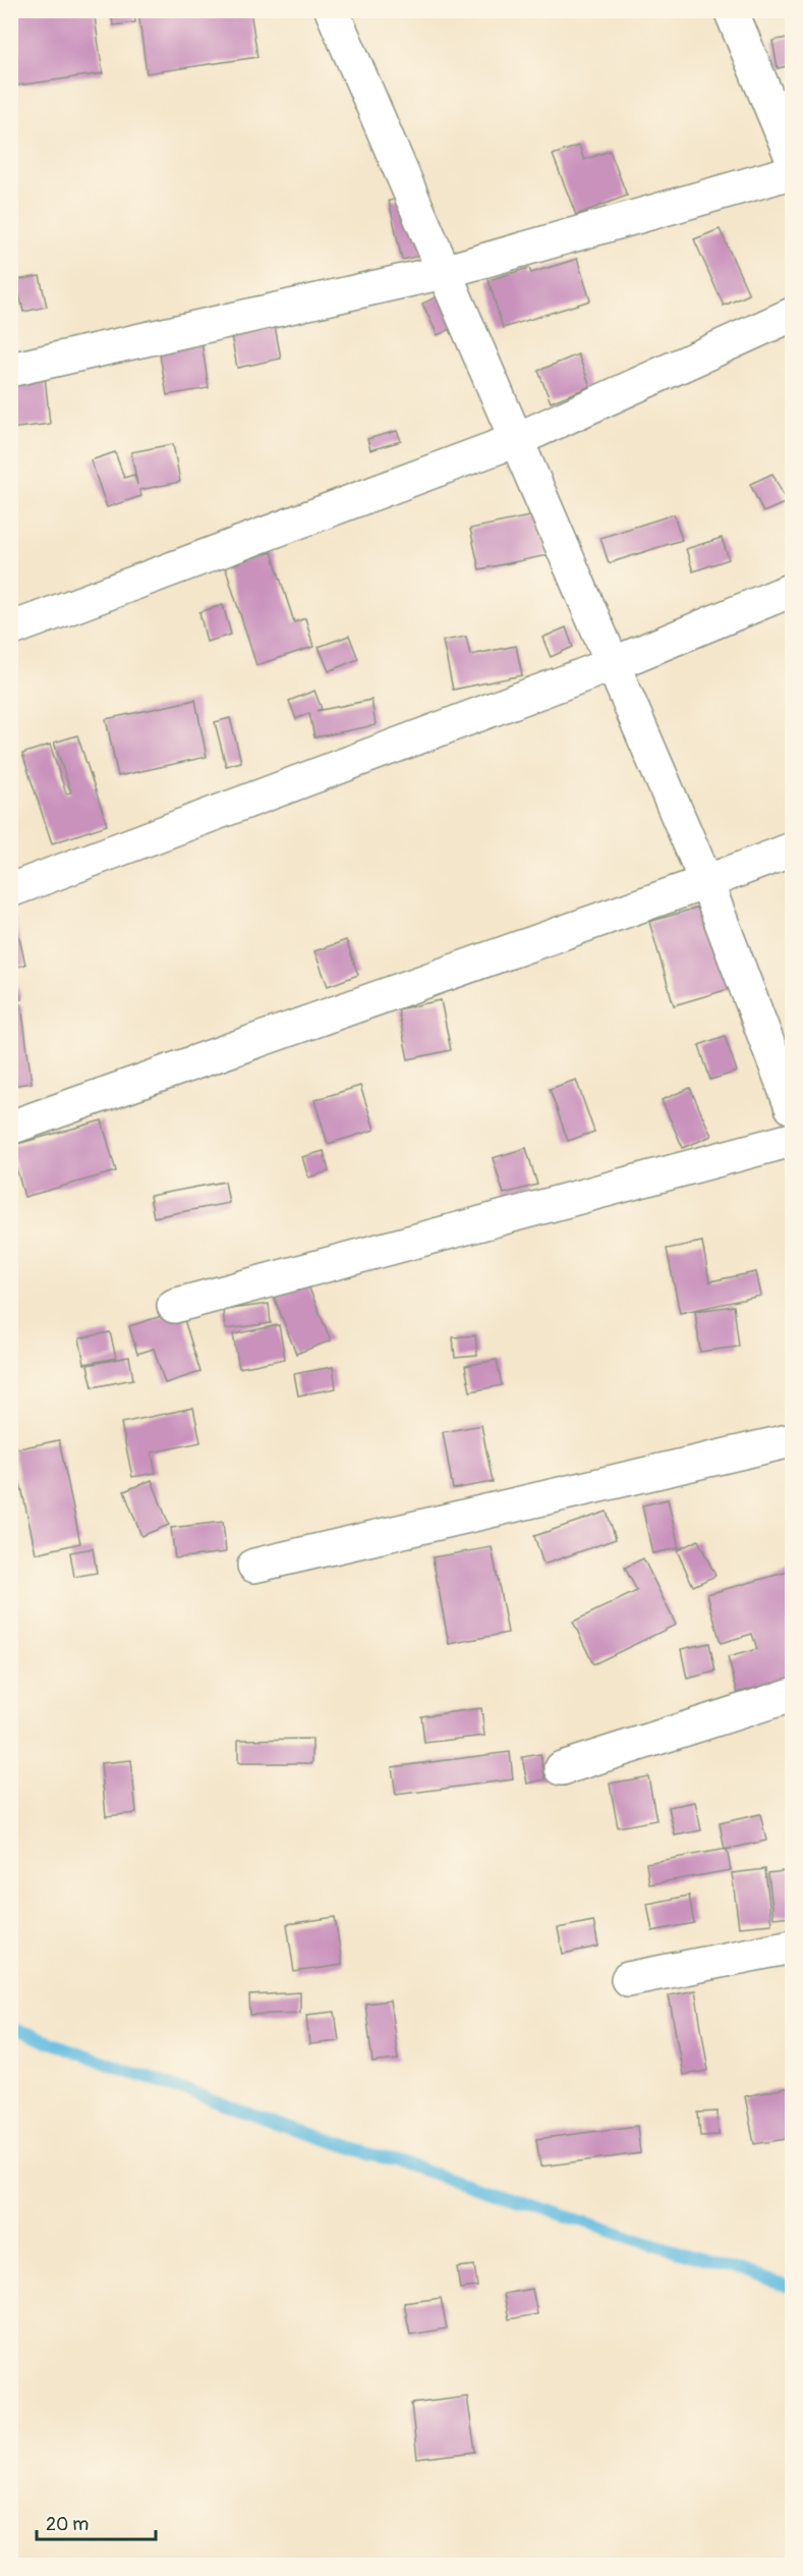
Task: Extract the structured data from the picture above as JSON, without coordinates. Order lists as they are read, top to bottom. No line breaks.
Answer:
{"scale_bar":"20 m"}
